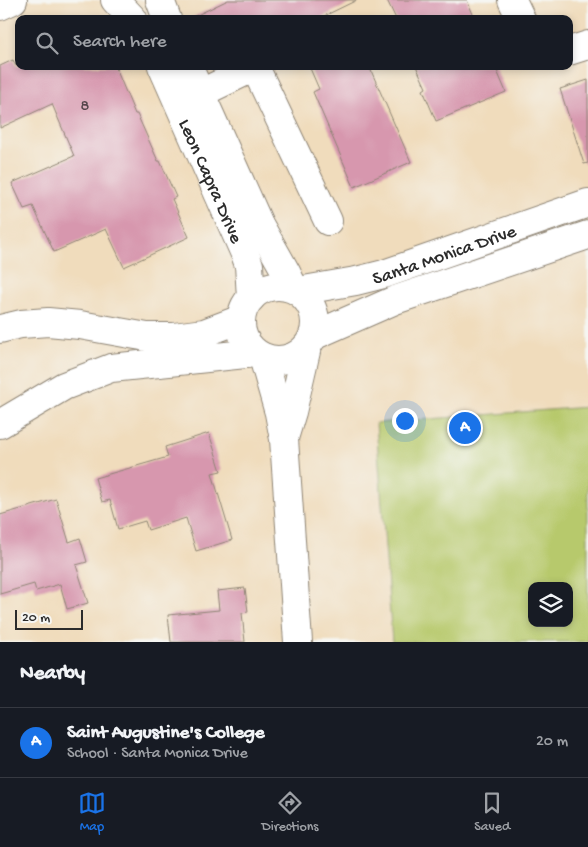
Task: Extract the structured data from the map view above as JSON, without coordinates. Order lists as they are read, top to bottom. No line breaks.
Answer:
{"streets":{"street":["Leon Capra Drive","Santa Monica Drive"]},"crossings":[["Leon Capra Drive","Santa Monica Drive"]],"house_numbers":["8"],"scale_bar":"20 m","page":{"search":"Search here","pins":"A","scale":"20 m","heading":"Nearby","list":[{"mark":"A","name":"Saint Augustine's College","note":"School · Santa Monica Drive","value":"20 m"}],"nav":["Map","Directions","Saved"]}}
